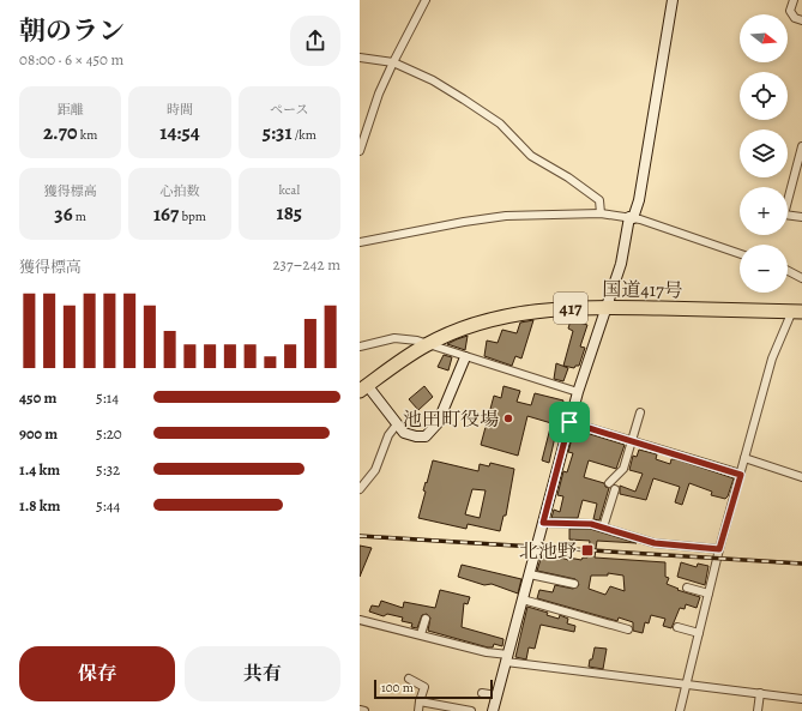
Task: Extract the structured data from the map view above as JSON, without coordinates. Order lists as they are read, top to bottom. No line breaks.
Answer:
{"streets":{"highway":["国道417号","417"]},"places":{"other":["池田町役場"],"transit":["北池野"]},"scale_bar":"100 m","north":"right","page":{"heading":["朝のラン","08:00 · 6 × 450 m"],"map_buttons":["+","−"],"stats":[["距離","2.70 km"],["時間","14:54"],["ペース","5:31 /km"],["獲得標高","36 m"],["心拍数","167 bpm"],["kcal","185"]],"chart":["獲得標高","237–242 m"],"list":[{"name":"450 m","note":"5:14"},{"name":"900 m","note":"5:20"},{"name":"1.4 km","note":"5:32"},{"name":"1.8 km","note":"5:44"}],"buttons":["保存","共有"],"scale":"100 m"}}
